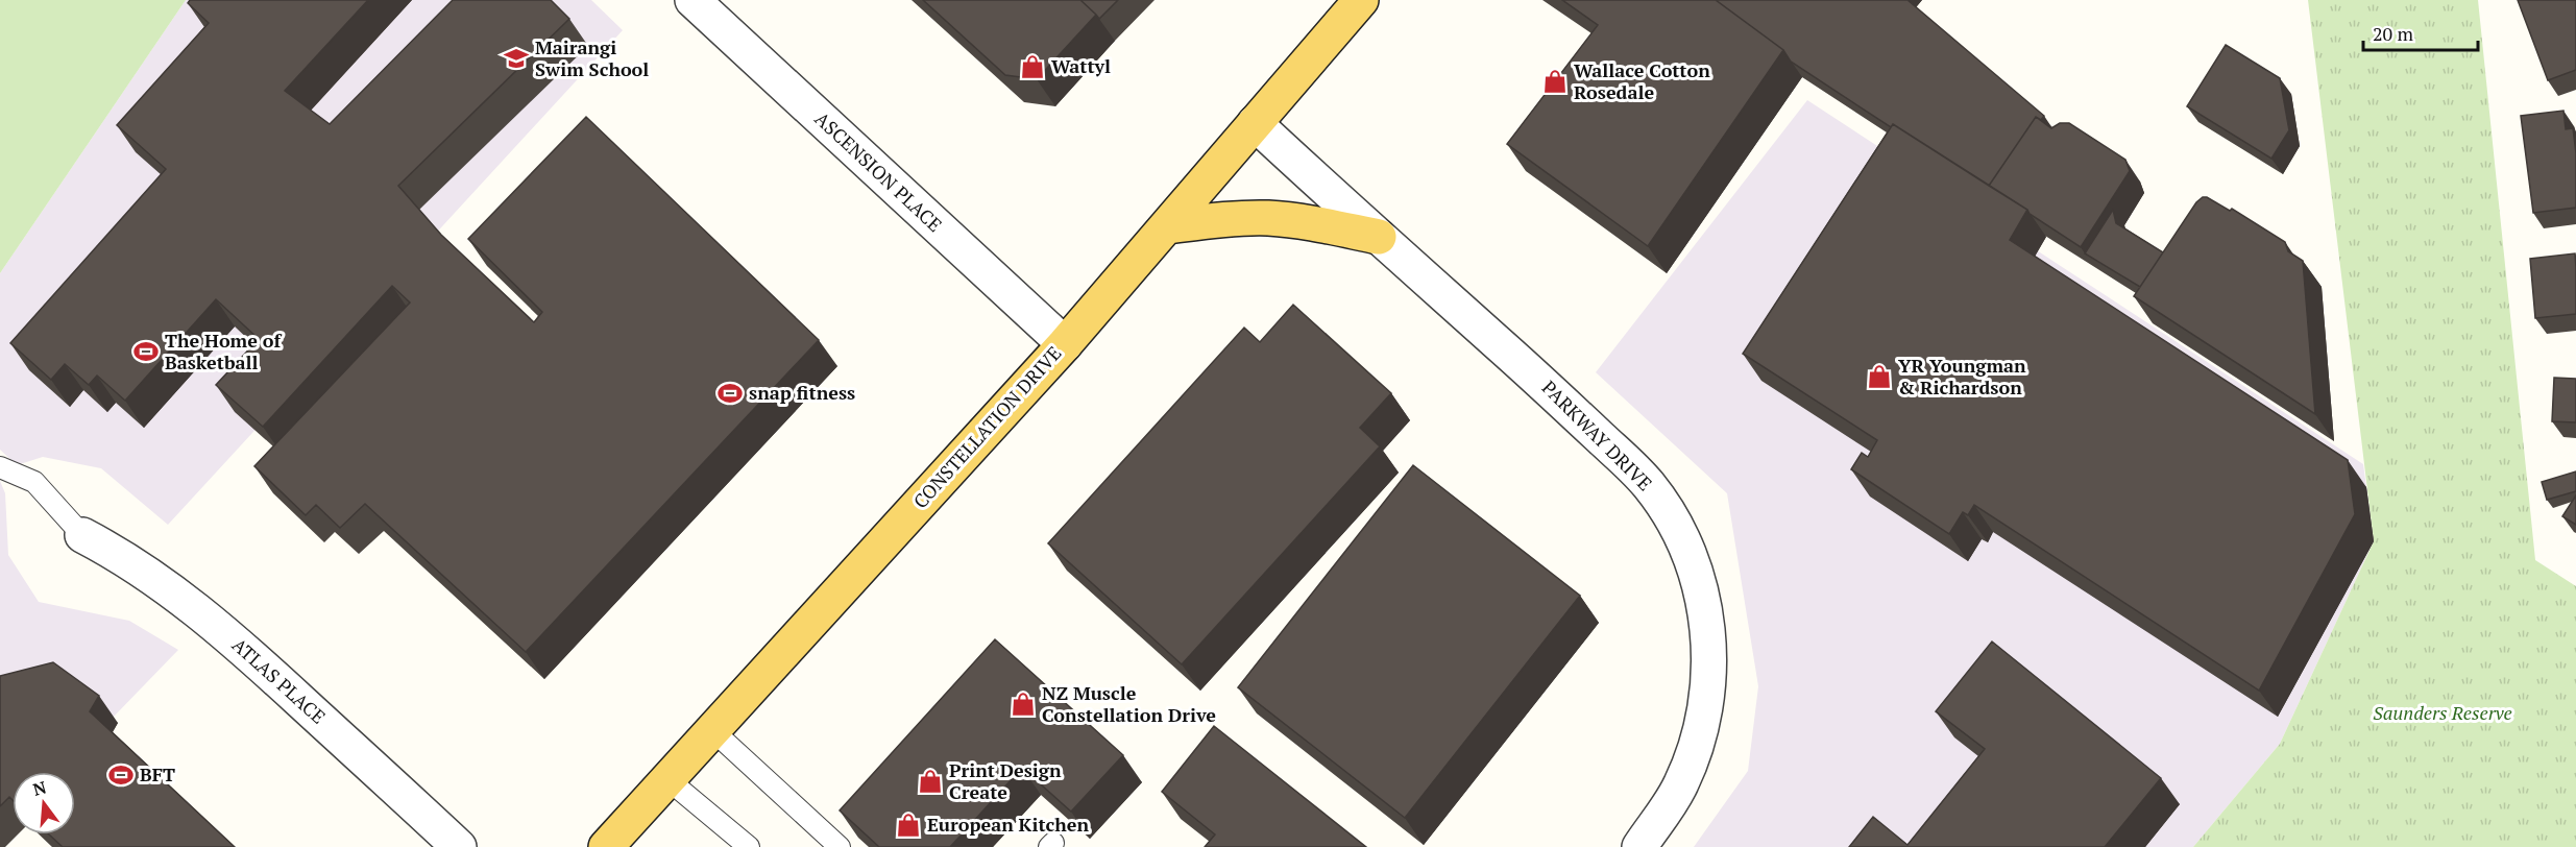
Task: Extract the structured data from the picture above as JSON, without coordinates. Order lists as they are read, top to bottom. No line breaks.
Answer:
{"streets":{"main road":["CONSTELLATION DRIVE"],"street":["ASCENSION PLACE","PARKWAY DRIVE","ATLAS PLACE"]},"crossings":[["ASCENSION PLACE","CONSTELLATION DRIVE"],["CONSTELLATION DRIVE","PARKWAY DRIVE"]],"parks":["Saunders Reserve"],"places":{"school or university":["Mairangi Swim School"],"shop":["Wattyl","Wallace Cotton Rosedale","YR Youngman & Richardson","NZ Muscle Constellation Drive","Print Design Create","European Kitchen"],"sports":["The Home of Basketball","snap fitness","BFT"]},"scale_bar":"20 m","north":"top"}
